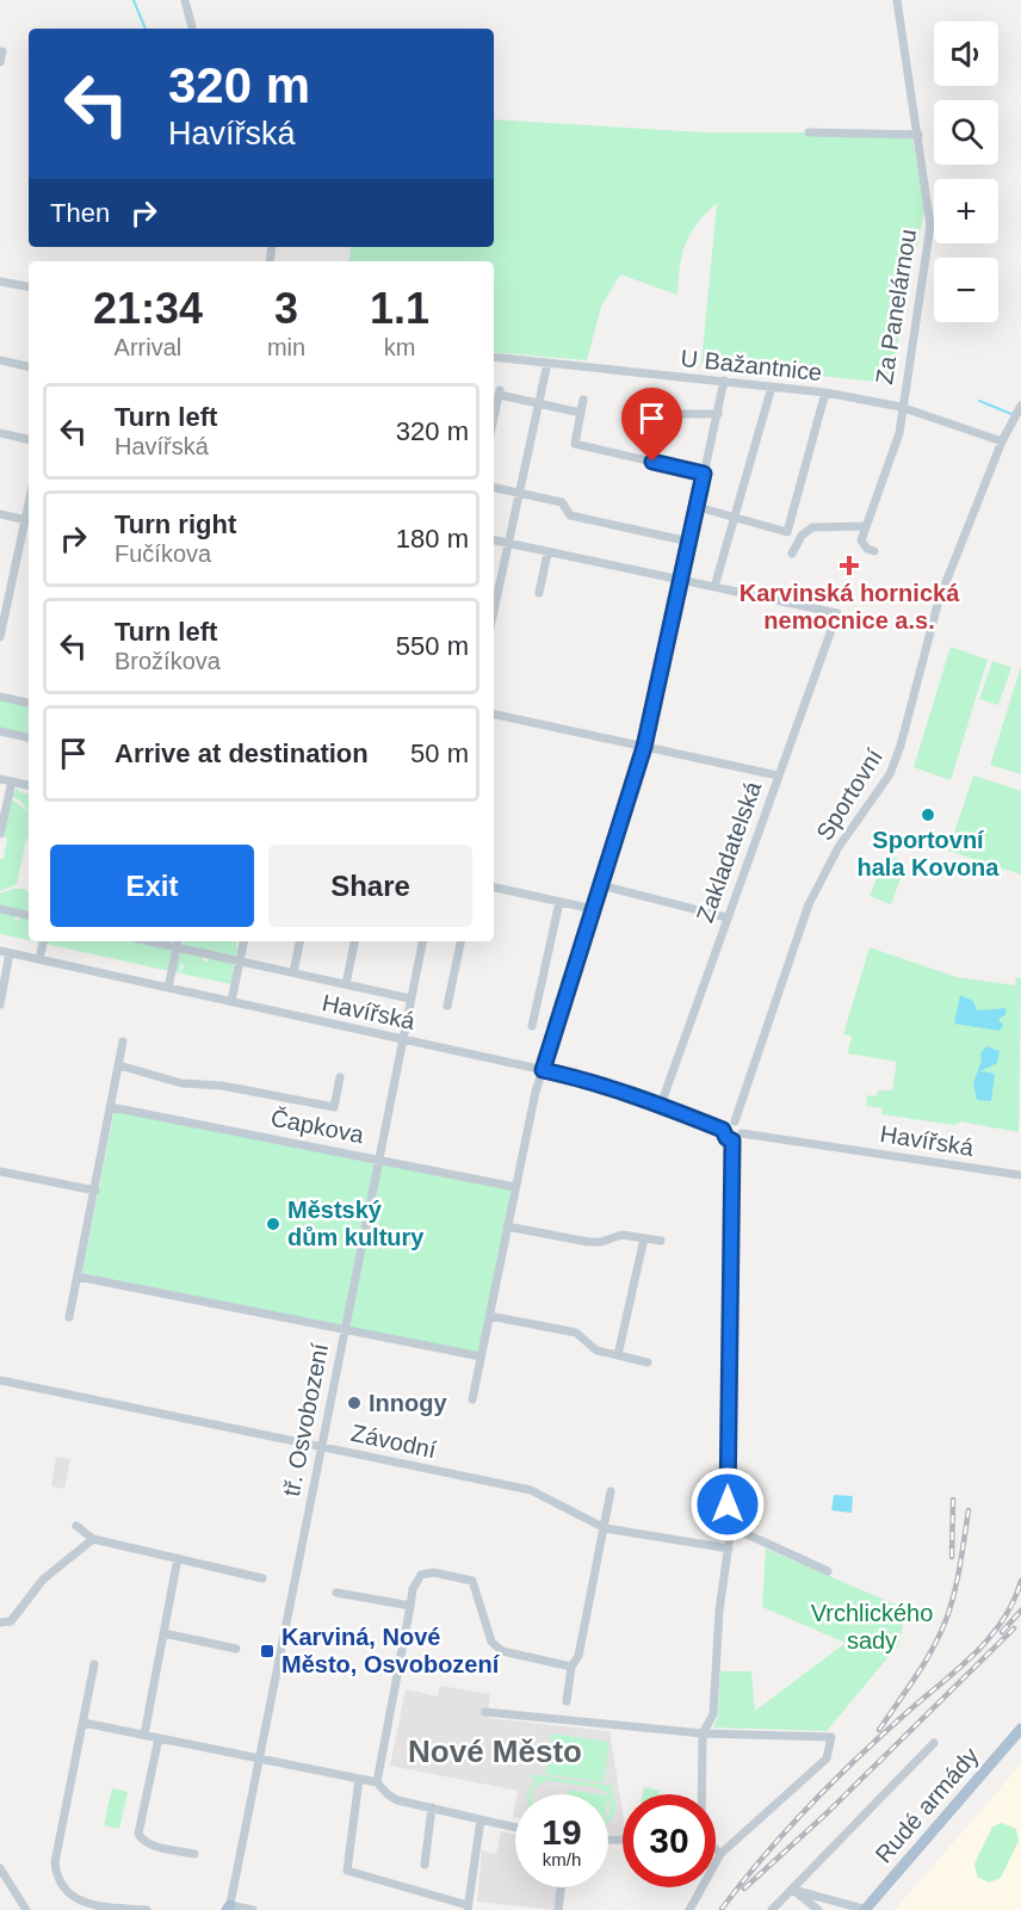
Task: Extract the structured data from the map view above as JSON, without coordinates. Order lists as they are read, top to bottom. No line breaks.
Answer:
{"streets":{"main road":["Rudé armády"],"street":["Za Panelárnou","U Bažantnice","Sportovní","Zakladatelská","Havířská","Čapkova","tř. Osvobození","Závodní"]},"crossings":[["Za Panelárnou","U Bažantnice"],["U Bažantnice","Sportovní"],["Sportovní","Havířská"],["Zakladatelská","Havířská"],["Havířská","tř. Osvobození"],["Čapkova","tř. Osvobození"],["tř. Osvobození","Závodní"]],"districts":["Nové Město"],"parks":["Vrchlického sady"],"places":{"health":["Karvinská hornická nemocnice a.s."],"other":["Sportovní hala Kovona","Městský dům kultury","Innogy"],"transit":["Karviná, Nové Město, Osvobození"]},"page":{"map_buttons":["+","−"],"turn":["320 m","Havířská"],"then":"Then","eta":["21:34","Arrival","3","min","1.1","km"],"list":[{"name":"Turn left","note":"Havířská","value":"320 m"},{"name":"Turn right","note":"Fučíkova","value":"180 m"},{"name":"Turn left","note":"Brožíkova","value":"550 m"},{"name":"Arrive at destination","value":"50 m"}],"buttons":["Exit","Share"],"speed":"19 km/h","limit":"30"}}
